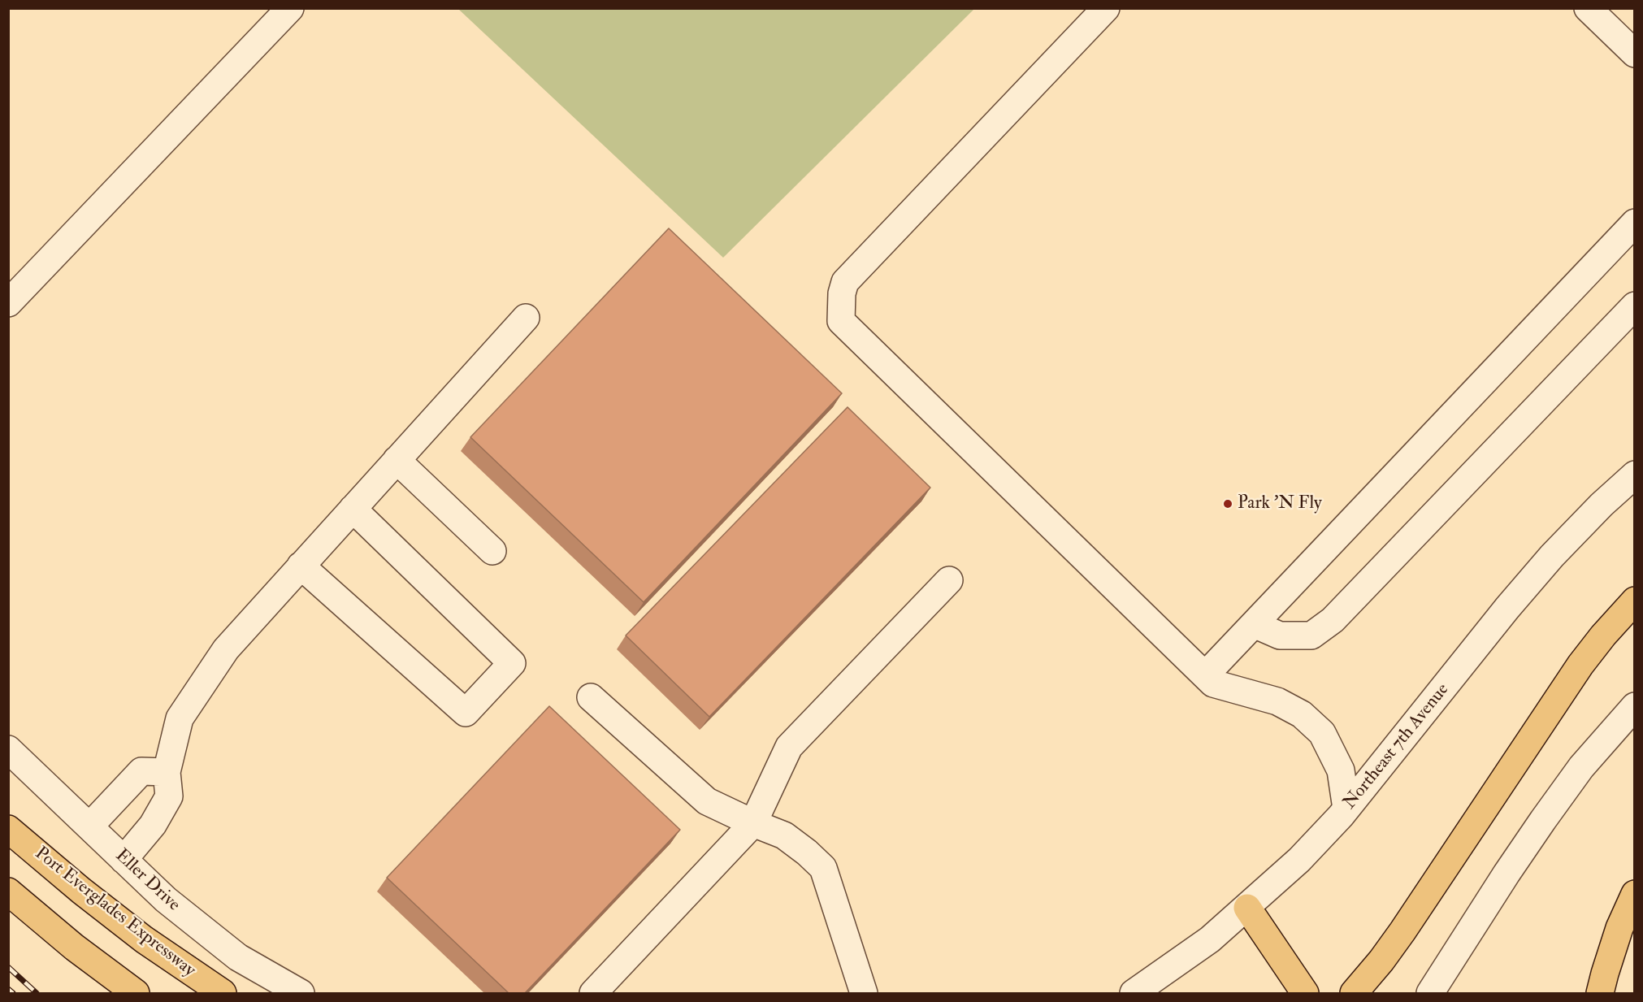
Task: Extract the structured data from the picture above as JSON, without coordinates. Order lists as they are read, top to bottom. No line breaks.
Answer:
{"streets":{"highway":["Port Everglades Expressway"],"street":["Northeast 7th Avenue","Eller Drive"]},"places":["Park 'N Fly"]}
